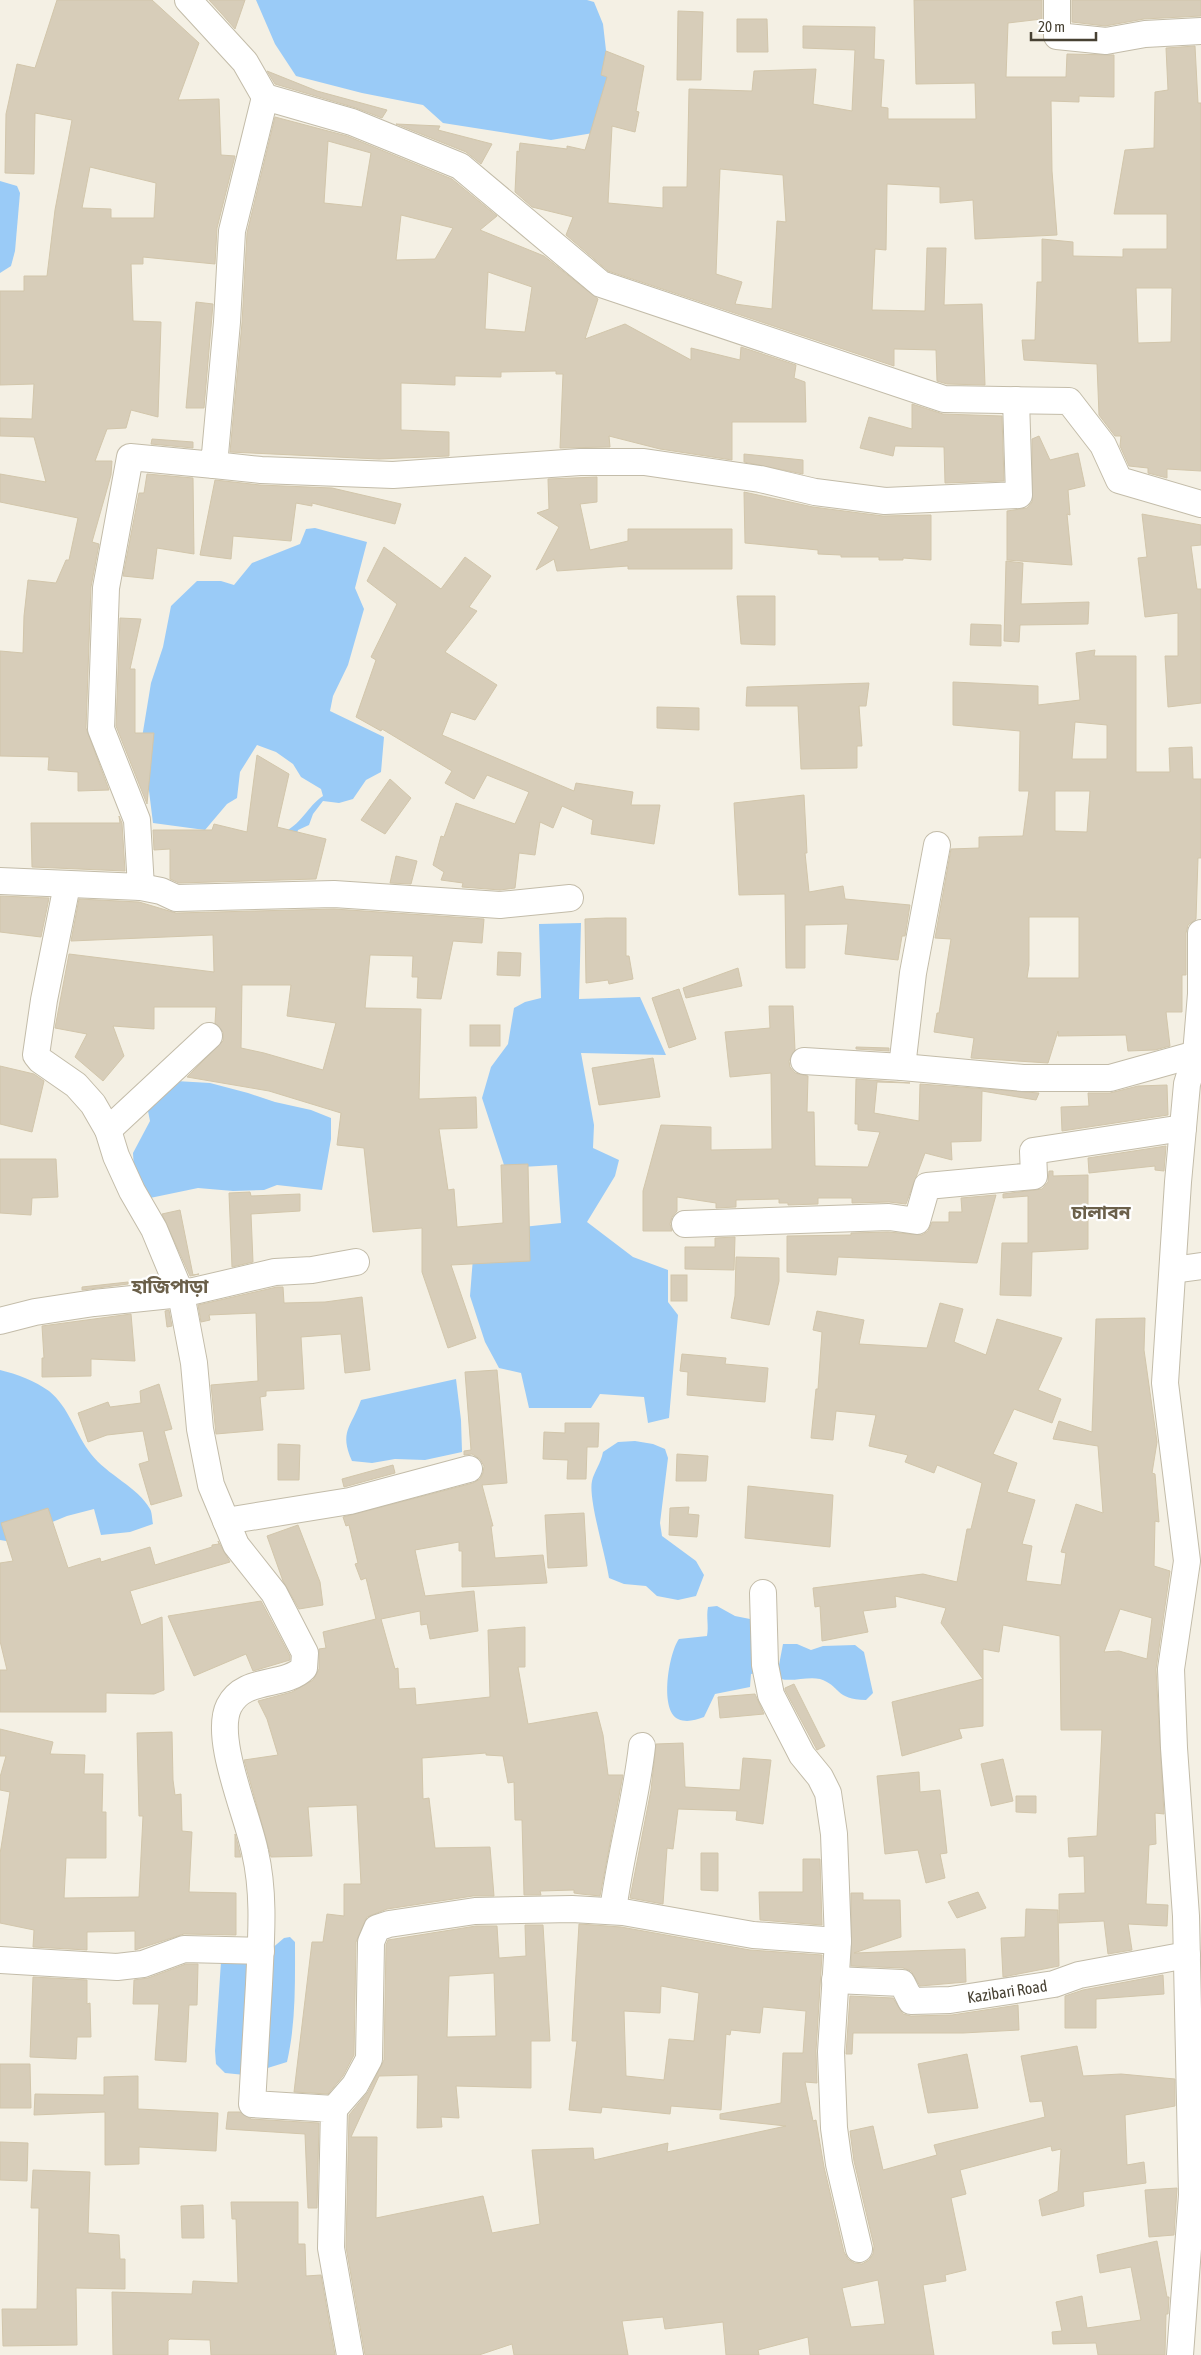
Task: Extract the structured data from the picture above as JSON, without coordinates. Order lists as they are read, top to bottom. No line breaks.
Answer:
{"streets":{"street":["Kazibari Road"]},"districts":["চালাবন","হাজিপাড়া"],"scale_bar":"20 m"}
